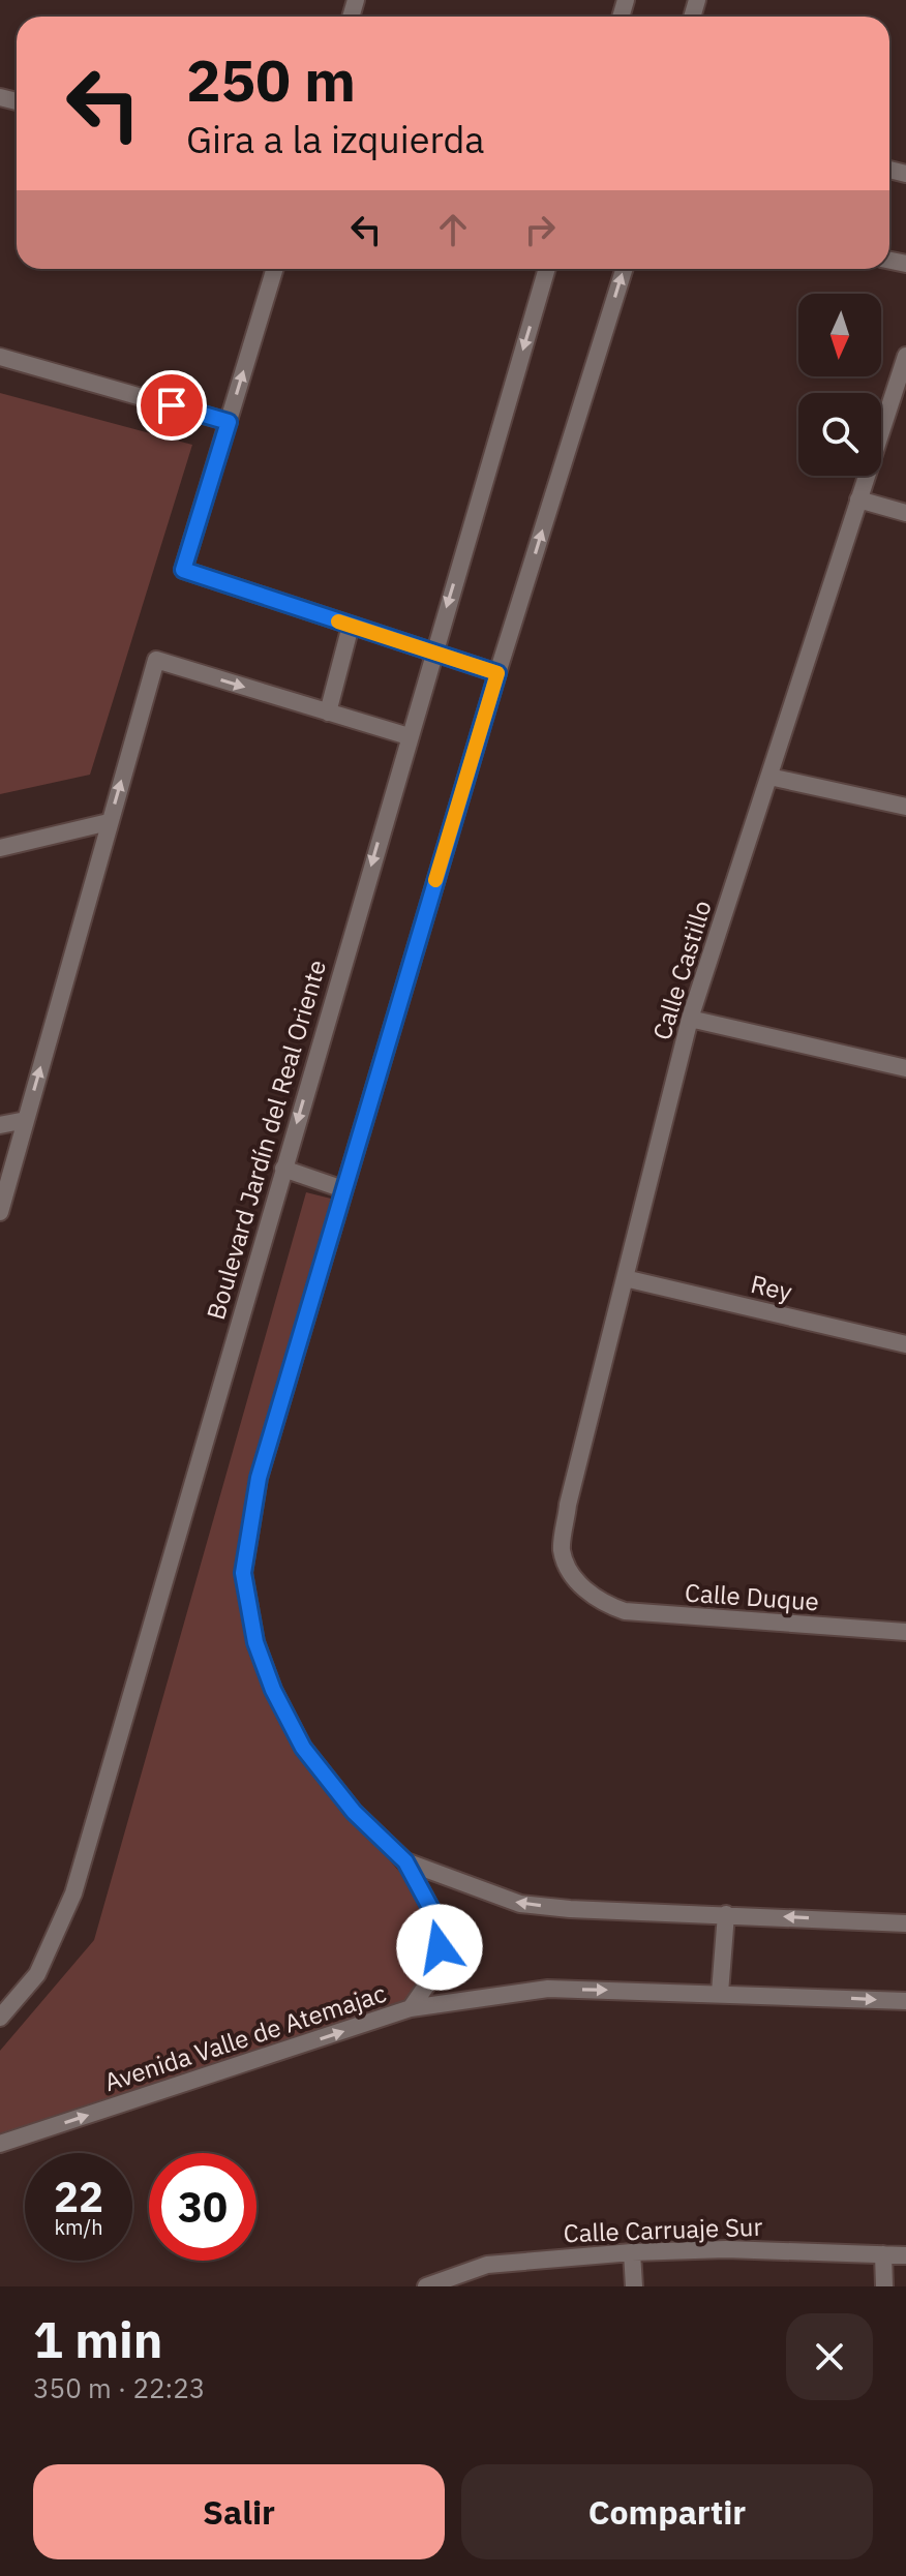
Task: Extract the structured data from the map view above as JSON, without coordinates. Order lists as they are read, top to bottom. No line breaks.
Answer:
{"streets":{"street":["Calle Castillo","Boulevard Jardín del Real Oriente","Rey","Calle Duque","Avenida Valle de Atemajac","Calle Carruaje Sur"]},"crossings":[["Calle Castillo","Rey"],["Calle Castillo","Calle Duque"]],"north":"bottom","page":{"turn":["250 m","Gira a la izquierda"],"speed":"22 km/h","limit":"30","heading":["1 min","350 m · 22:23"],"buttons":["Salir","Compartir"]}}
